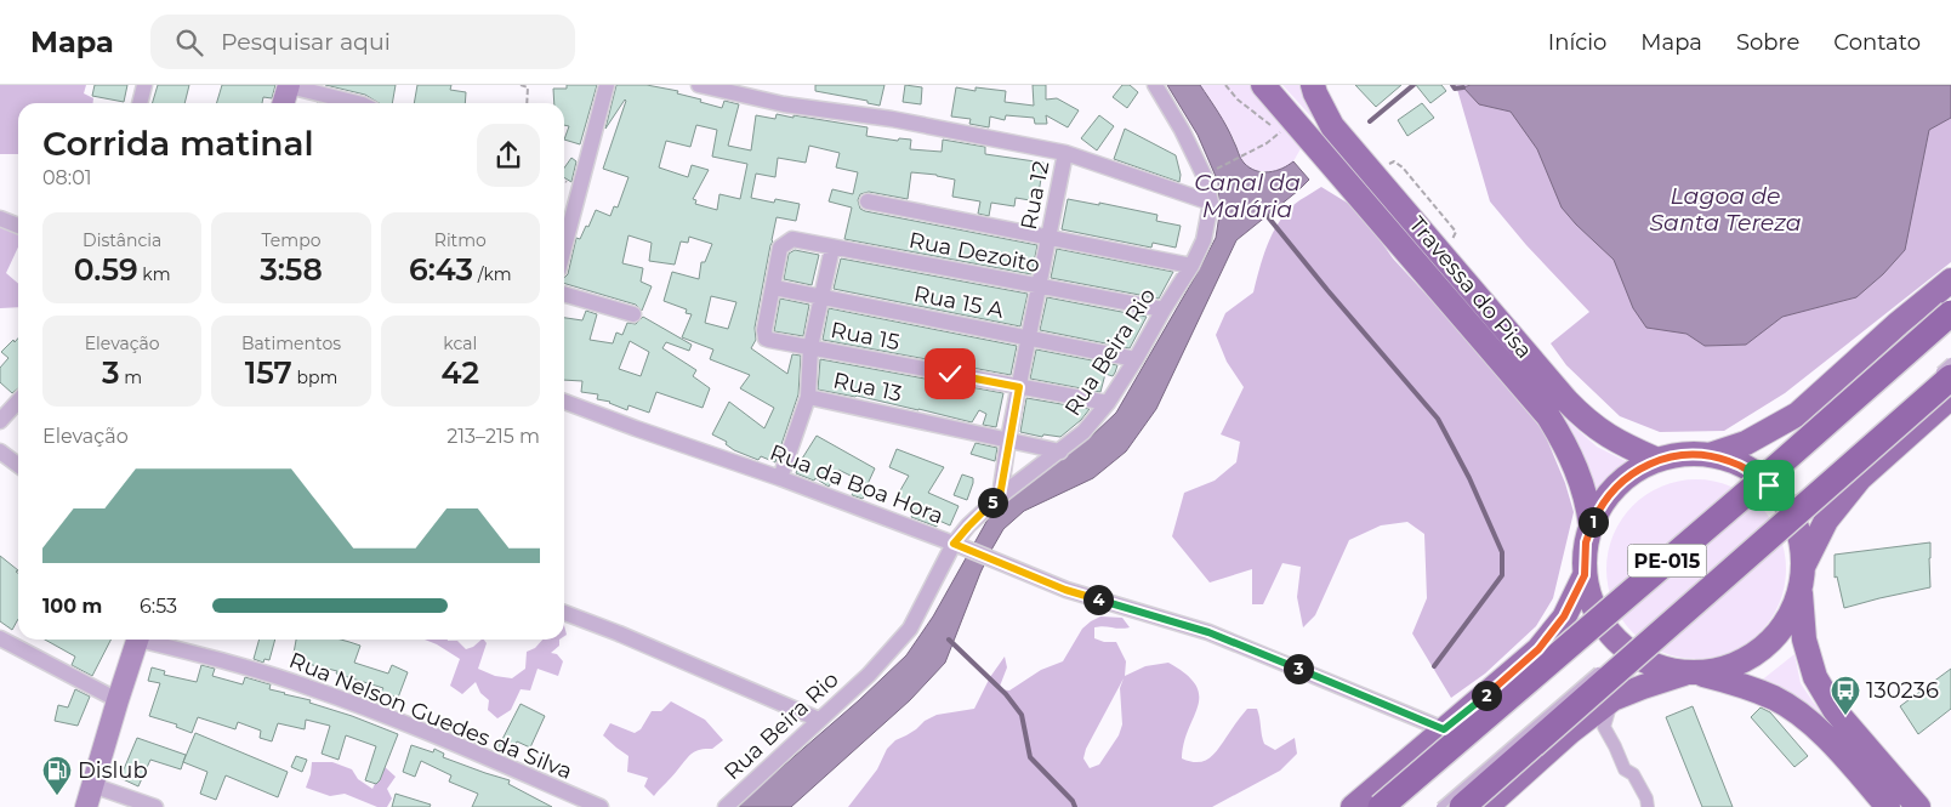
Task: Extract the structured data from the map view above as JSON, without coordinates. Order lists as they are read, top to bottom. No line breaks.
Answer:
{"streets":{"highway":["PE-015"],"main road":["Travessa do Pisa"],"street":["Rua 12","Rua Dezoito","Rua 15 A","Rua 15","Rua Beira Rio","Rua 13","Rua da Boa Hora","Rua Nelson Guedes da Silva"]},"crossings":[["Rua 12","Rua Dezoito"],["Rua 12","Rua 15 A"],["Rua 12","Rua 15"],["Rua 12","Rua Beira Rio"],["Rua 12","Rua 13"],["Rua Dezoito","Rua 15 A"],["Rua Dezoito","Rua 15"],["Rua Dezoito","Rua Beira Rio"],["Rua 15 A","Rua 15"],["Rua 15 A","Rua Beira Rio"],["Rua 15","Rua Beira Rio"],["Rua Beira Rio","Rua 13"],["Rua Beira Rio","Rua da Boa Hora"]],"water":["Canal da Malária","Lagoa de Santa Tereza"],"places":{"bus stop":["130236"],"fuel station":["Dislub"]},"page":{"header":"Mapa","search":"Pesquisar aqui","nav":["Início","Mapa","Sobre","Contato"],"heading":["Corrida matinal","08:01"],"stats":[["Distância","0.59 km"],["Tempo","3:58"],["Ritmo","6:43 /km"],["Elevação","3 m"],["Batimentos","157 bpm"],["kcal","42"]],"chart":["Elevação","213–215 m"],"pins":["5","1","4","3","2"],"list":[{"name":"100 m","note":"6:53"}]}}
